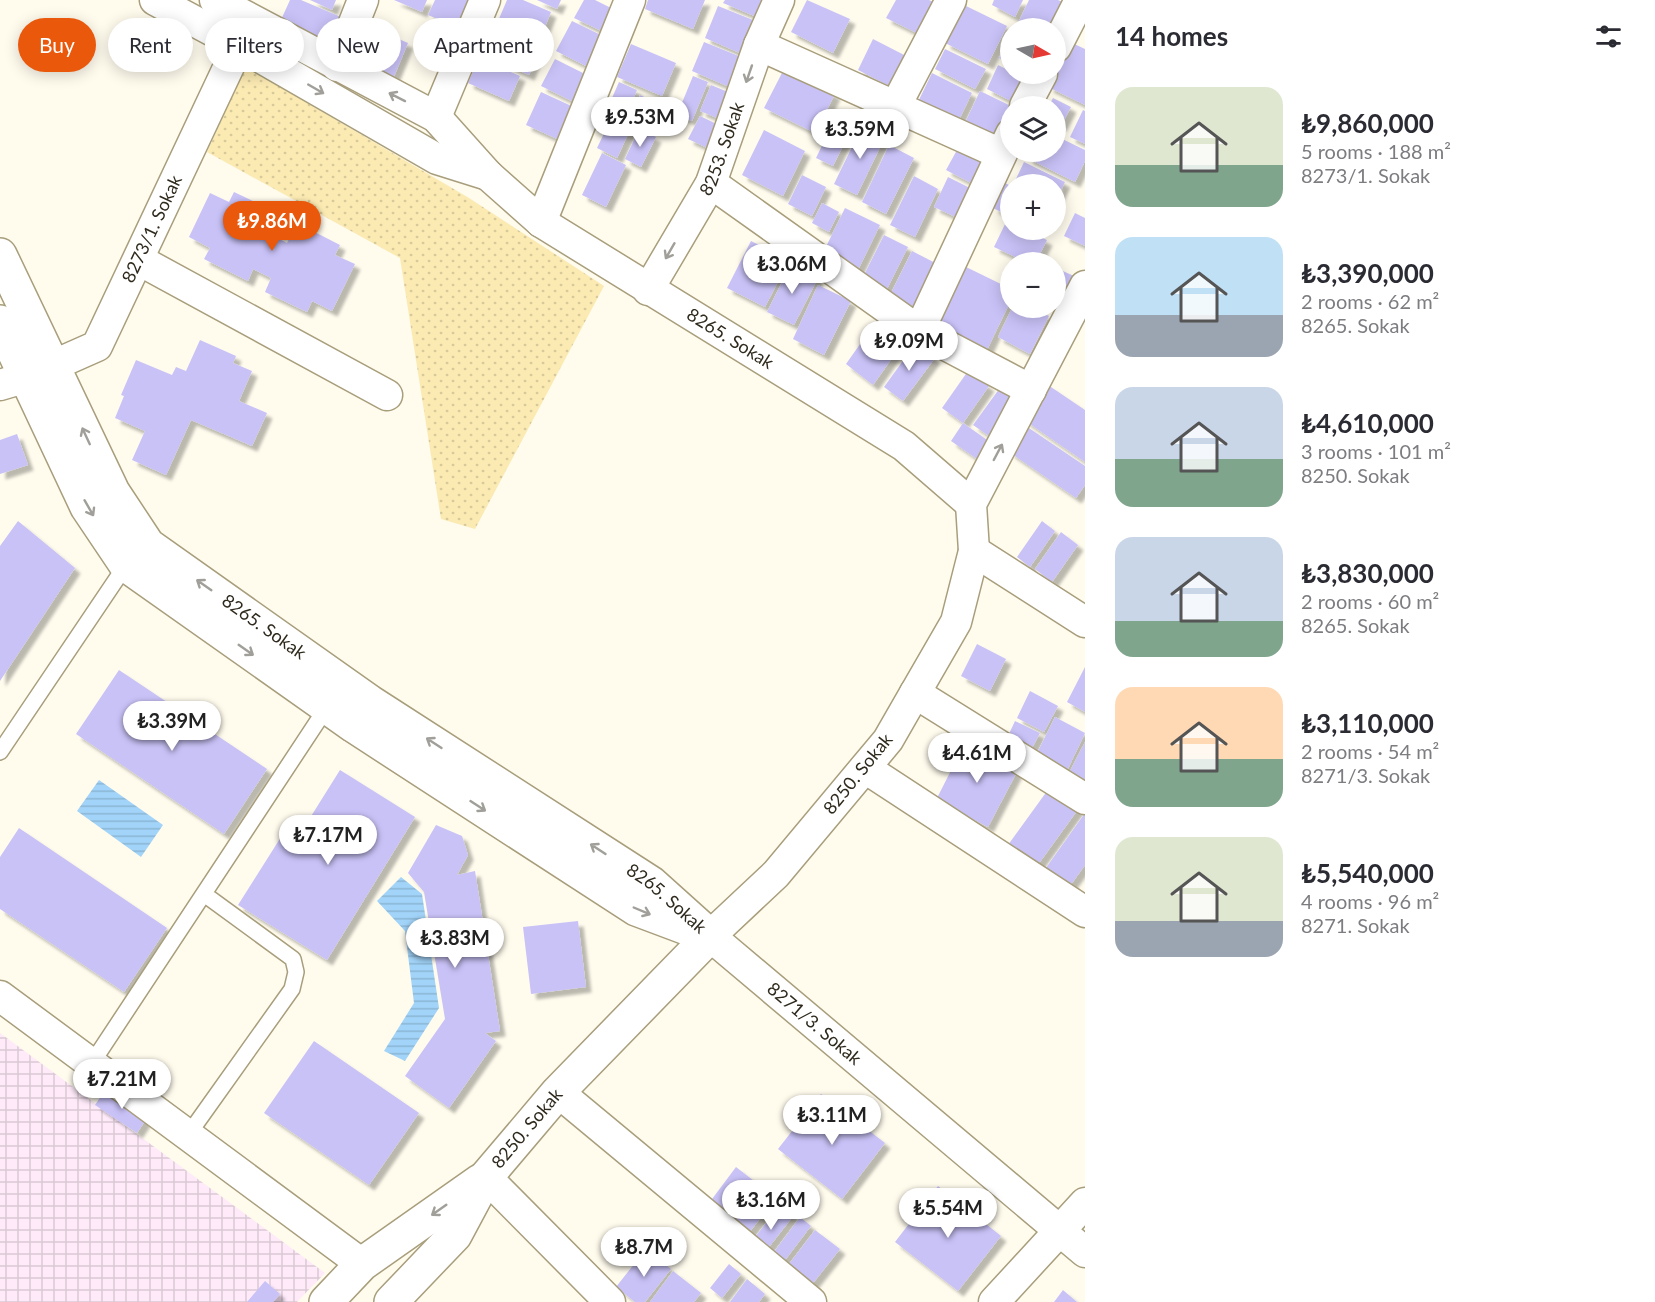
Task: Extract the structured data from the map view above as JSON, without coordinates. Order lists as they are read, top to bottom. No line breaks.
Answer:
{"streets":{"street":["8253. Sokak","8273/1. Sokak","8265. Sokak","8250. Sokak","8271/3. Sokak"]},"crossings":[["8253. Sokak","8265. Sokak"],["8273/1. Sokak","8265. Sokak"],["8265. Sokak","8250. Sokak"],["8265. Sokak","8271/3. Sokak"],["8250. Sokak","8271/3. Sokak"]],"north":"right","page":{"heading":"14 homes","map_buttons":["+","−"],"chip":["Buy","Rent","Filters","New","Apartment"],"list":[{"name":"₺9,860,000","note":"5 rooms · 188 m² · 8273/1. Sokak"},{"name":"₺3,390,000","note":"2 rooms · 62 m² · 8265. Sokak"},{"name":"₺4,610,000","note":"3 rooms · 101 m² · 8250. Sokak"},{"name":"₺3,830,000","note":"2 rooms · 60 m² · 8265. Sokak"},{"name":"₺3,110,000","note":"2 rooms · 54 m² · 8271/3. Sokak"},{"name":"₺5,540,000","note":"4 rooms · 96 m² · 8271. Sokak"}],"price":["₺9.53M","₺3.59M","₺9.86M","₺3.06M","₺9.09M","₺3.39M","₺4.61M","₺7.17M","₺3.83M","₺7.21M","₺3.11M","₺3.16M","₺5.54M","₺8.7M"]}}
